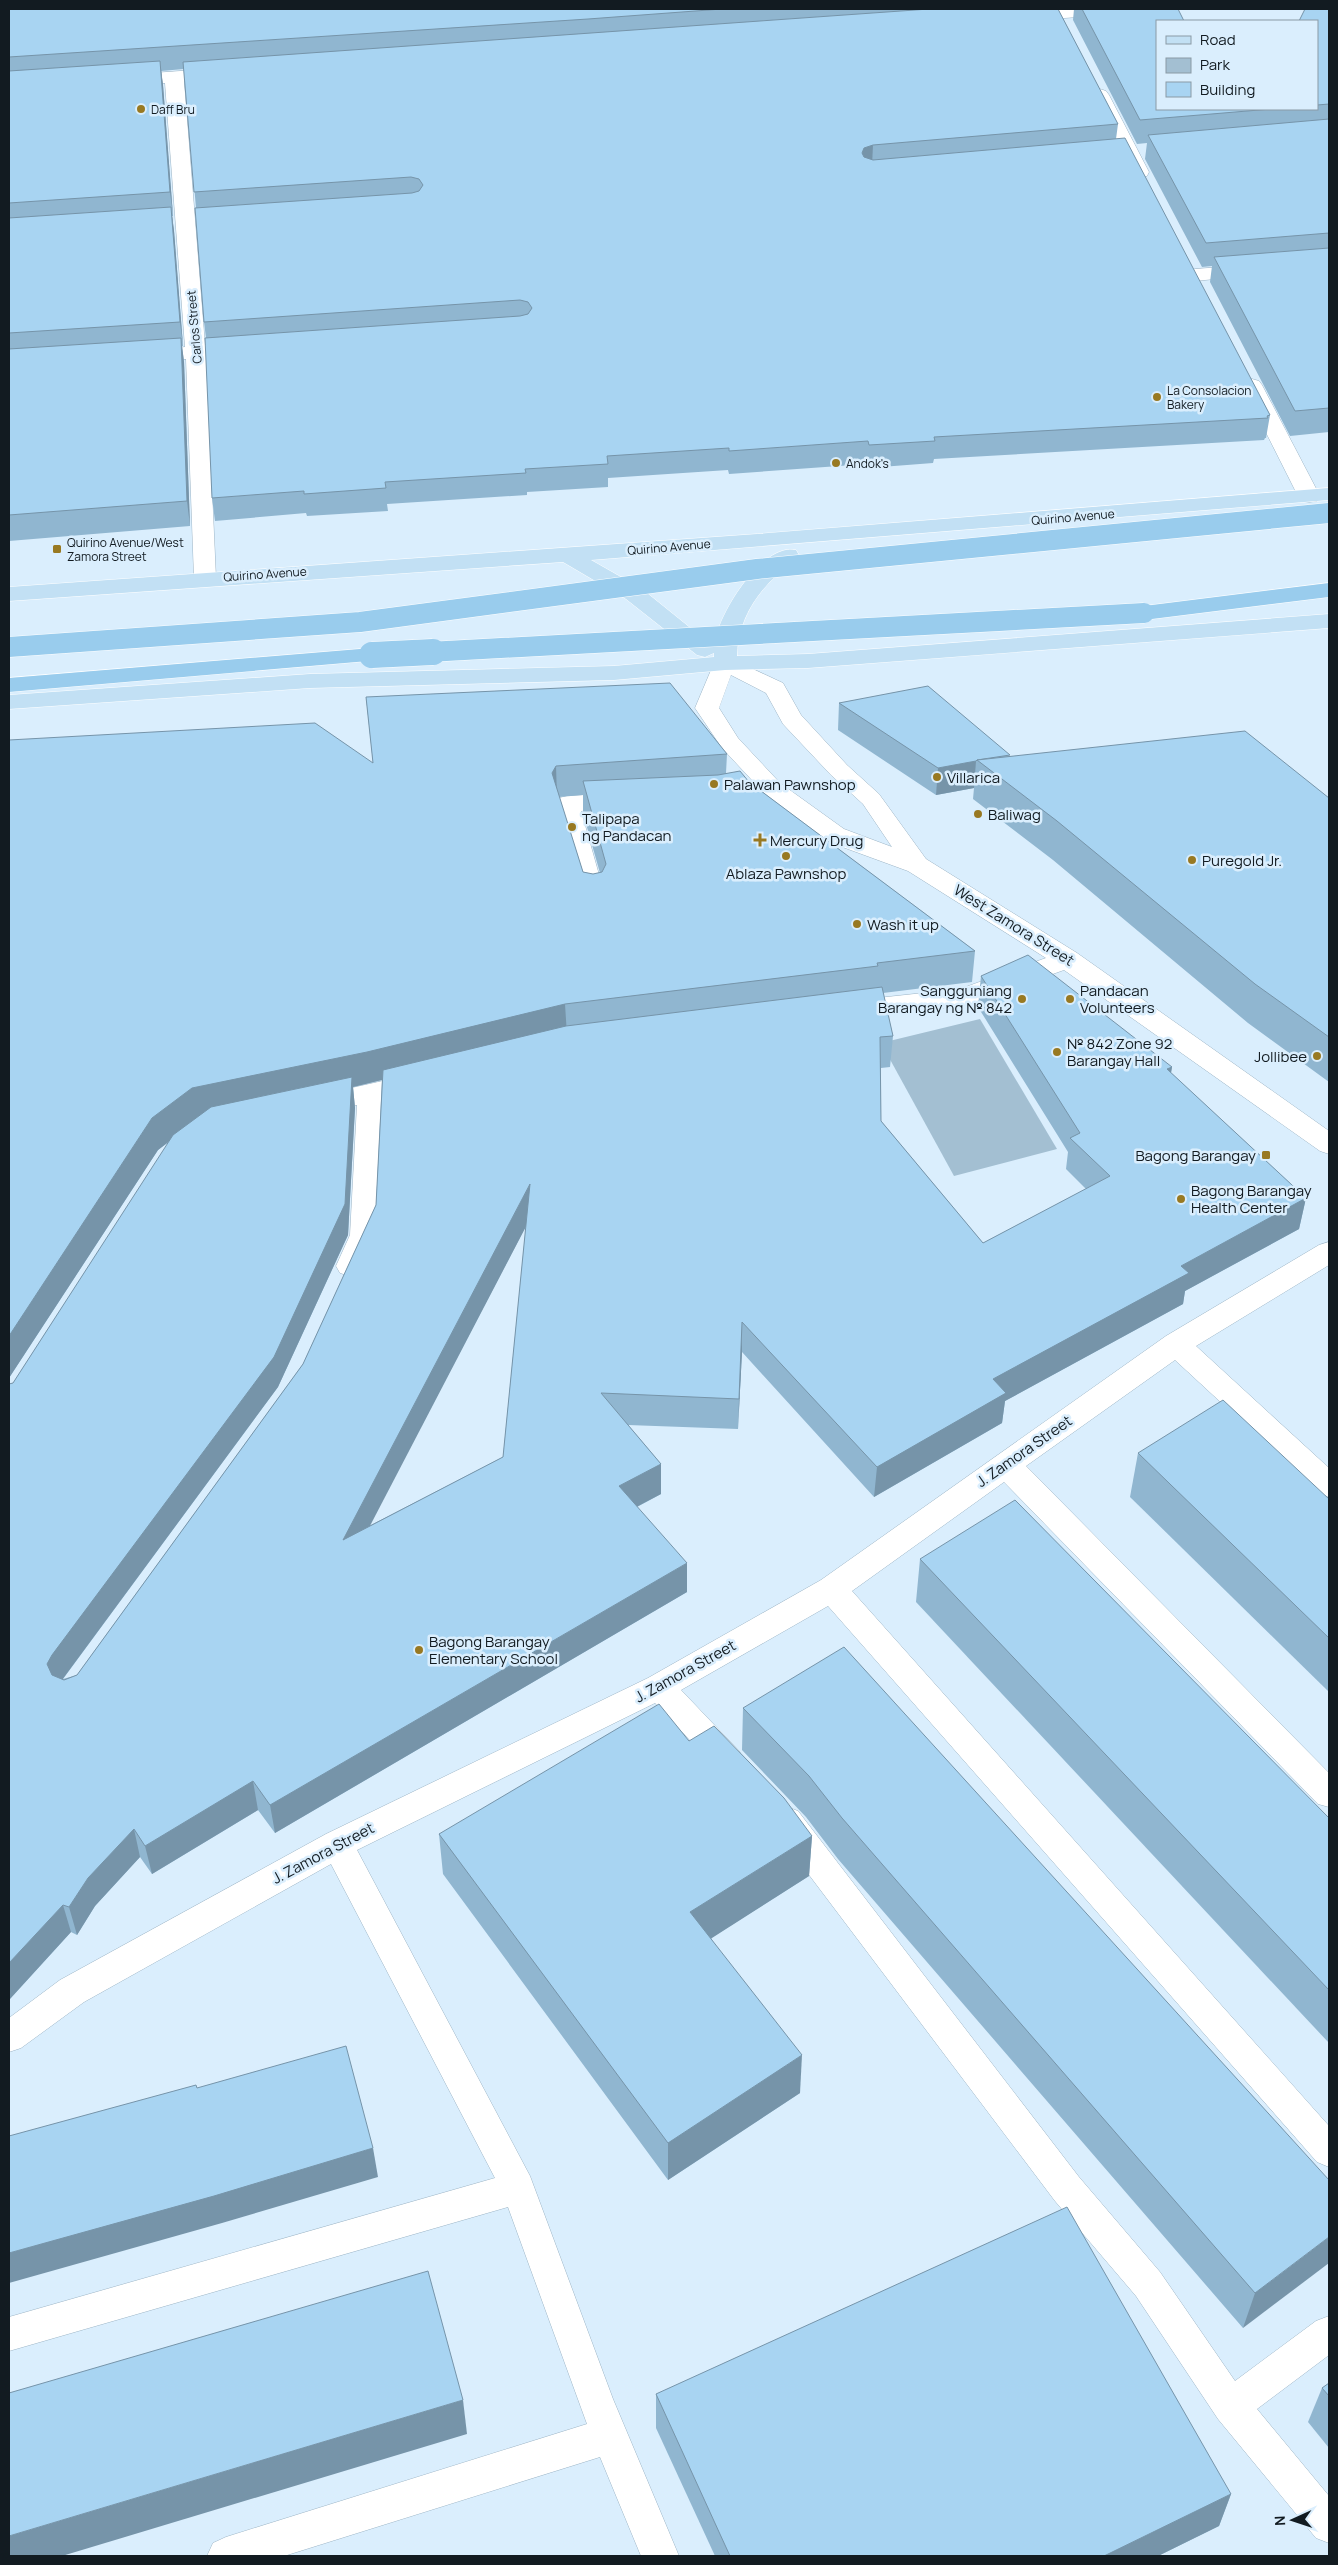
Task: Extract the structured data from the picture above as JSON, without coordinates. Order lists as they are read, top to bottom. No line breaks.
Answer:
{"streets":{"main road":["Quirino Avenue"],"street":["Carlos Street","West Zamora Street","J. Zamora Street"]},"crossings":[["Carlos Street","Quirino Avenue"]],"places":{"other":["Daff Bru","La Consolacion Bakery","Andok's","Villarica","Palawan Pawnshop","Baliwag","Talipapa ng Pandacan","Ablaza Pawnshop","Puregold Jr.","Wash it up","Sangguniang Barangay ng № 842","Pandacan Volunteers","№ 842 Zone 92 Barangay Hall","Jollibee","Bagong Barangay Health Center","Bagong Barangay Elementary School"],"transit":["Quirino Avenue/West Zamora Street","Bagong Barangay"],"health":["Mercury Drug"]},"legend":["Road","Park","Building"],"north":"left"}
